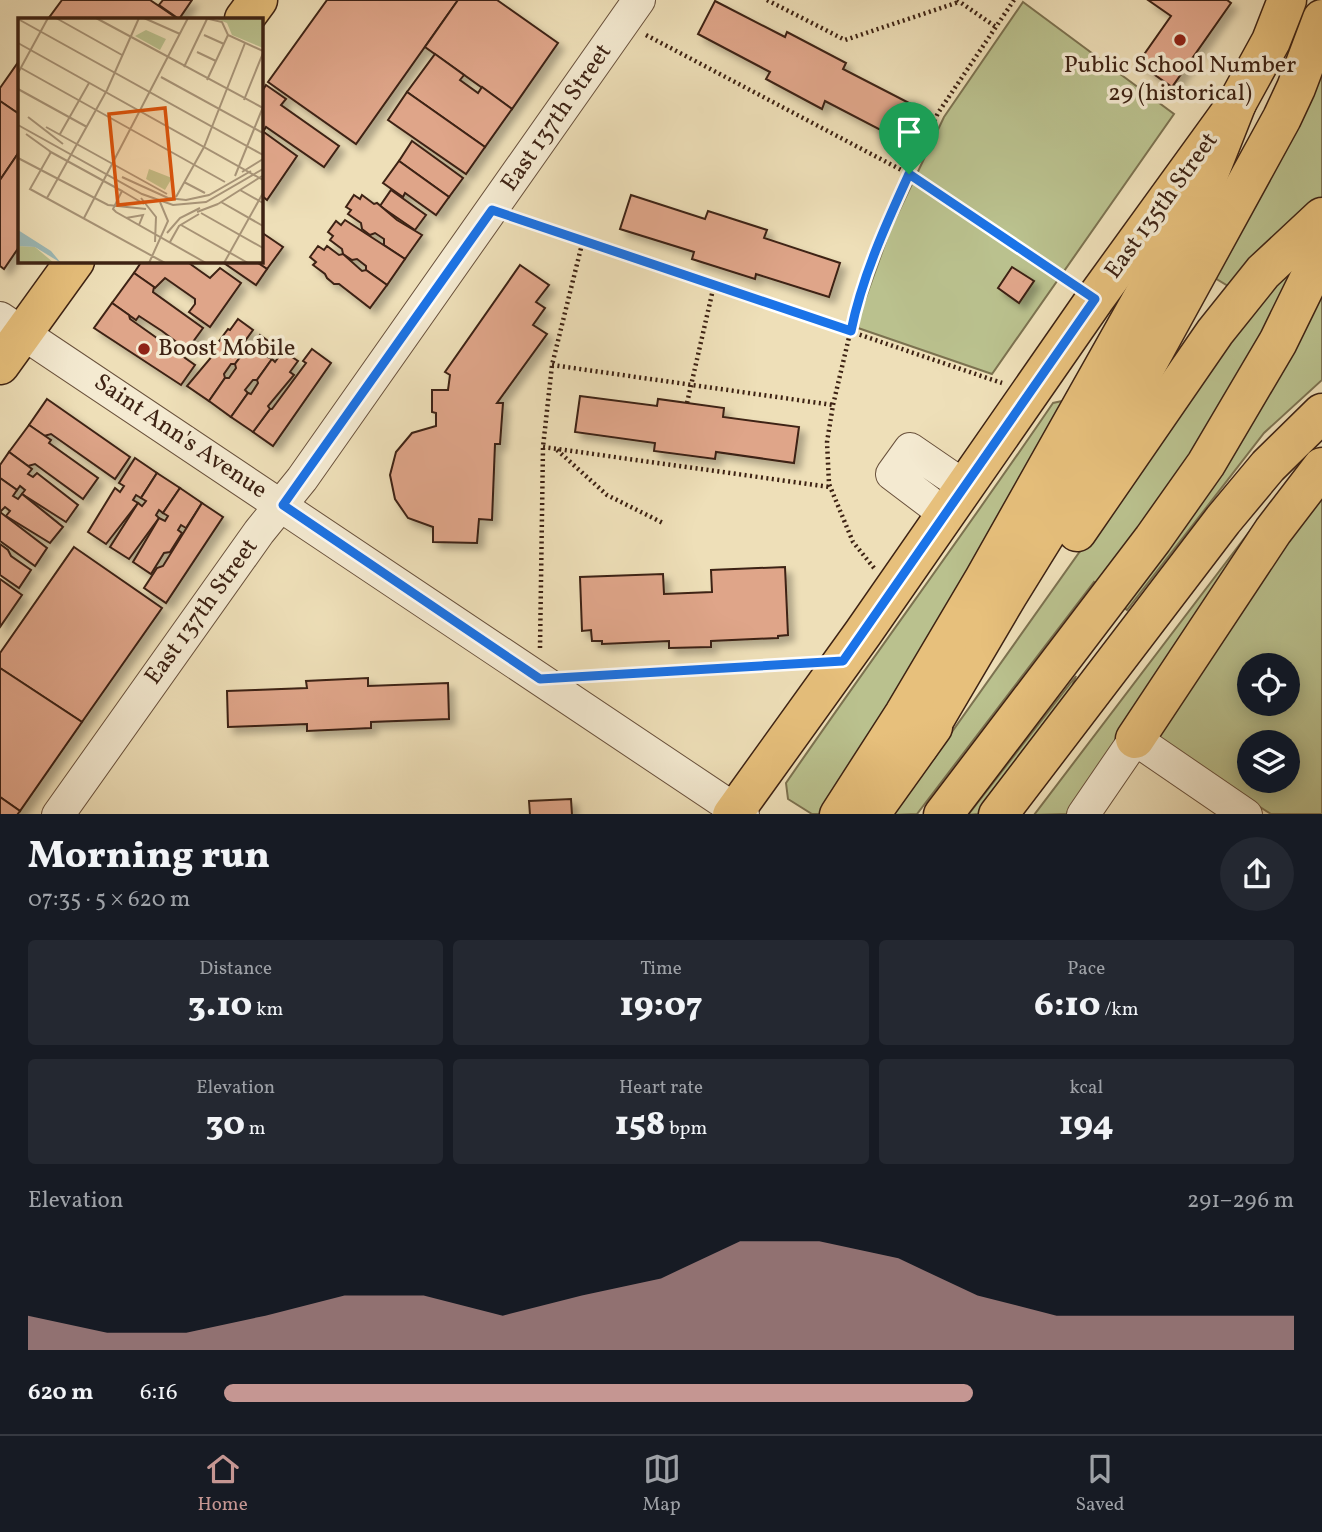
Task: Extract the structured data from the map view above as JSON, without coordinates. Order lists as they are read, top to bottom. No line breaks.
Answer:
{"streets":{"main road":["East 135th Street"],"street":["East 137th Street","Saint Ann's Avenue"]},"crossings":[["East 137th Street","Saint Ann's Avenue"],["East 135th Street","Saint Ann's Avenue"]],"places":["Public School Number 29 (historical)","Boost Mobile"],"page":{"heading":["Morning run","07:35 · 5 × 620 m"],"stats":[["Distance","3.10 km"],["Time","19:07"],["Pace","6:10 /km"],["Elevation","30 m"],["Heart rate","158 bpm"],["kcal","194"]],"chart":["Elevation","291–296 m"],"list":[{"name":"620 m","note":"6:16"}],"tabs":["Home","Map","Saved"]}}
